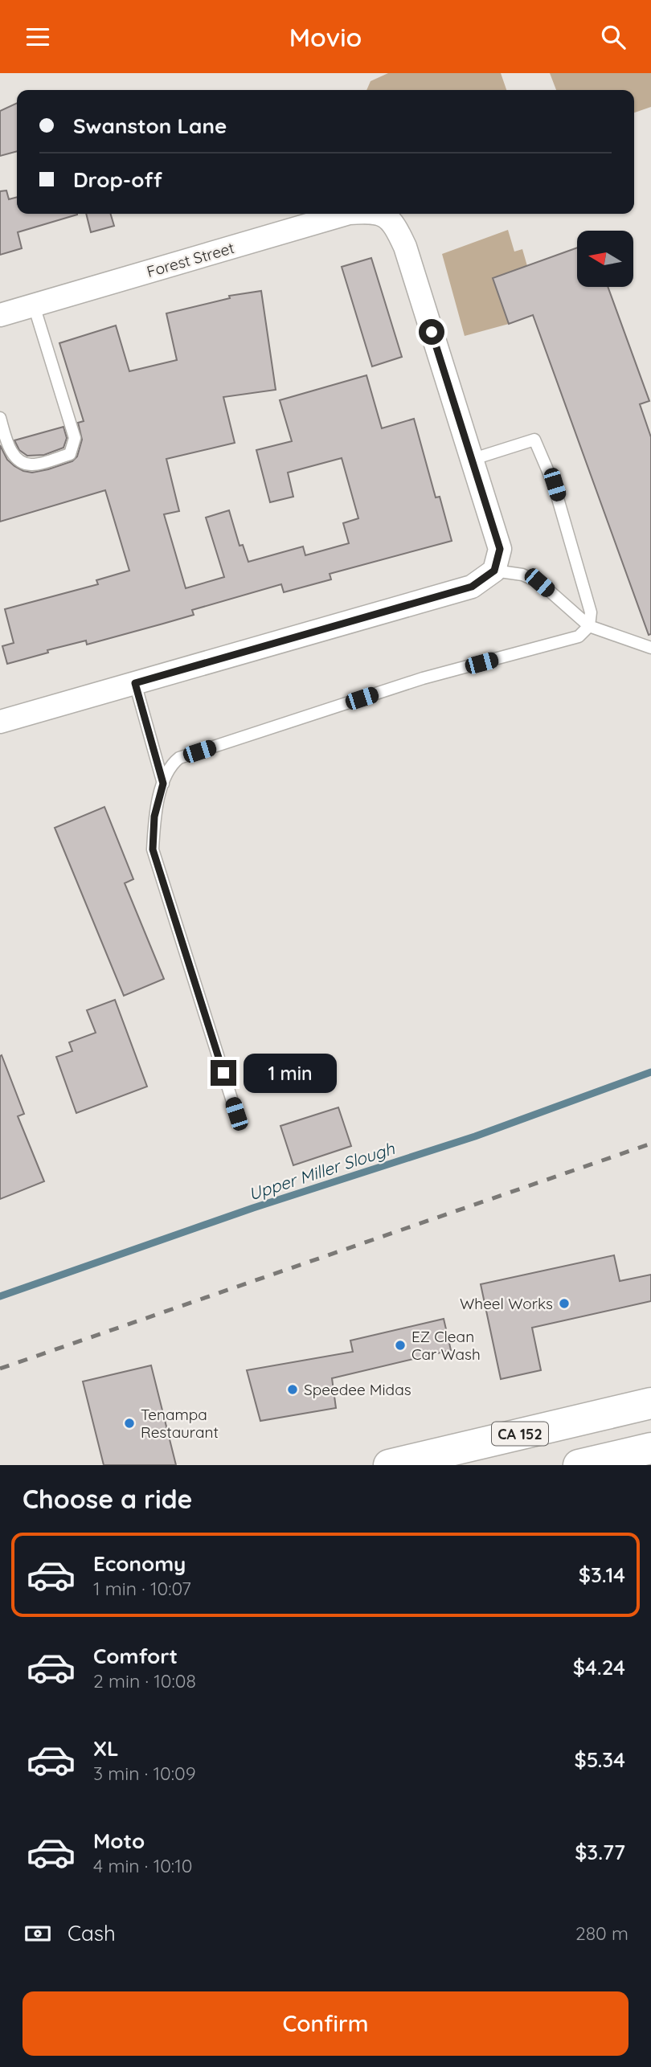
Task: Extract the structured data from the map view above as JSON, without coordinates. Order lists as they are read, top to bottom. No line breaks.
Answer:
{"streets":{"main road":["CA 152"],"street":["Forest Street"]},"water":["Upper Miller Slough"],"places":["Wheel Works","EZ Clean Car Wash","Speedee Midas","Tenampa Restaurant"],"north":"left","page":{"header":"Movio","banner":["Swanston Lane","Drop-off"],"bubble":"1 min","heading":"Choose a ride","list":[{"name":"Economy","note":"1 min · 10:07","value":"$3.14"},{"name":"Comfort","note":"2 min · 10:08","value":"$4.24"},{"name":"XL","note":"3 min · 10:09","value":"$5.34"},{"name":"Moto","note":"4 min · 10:10","value":"$3.77"}],"pay":["Cash","280 m"],"buttons":"Confirm"}}
